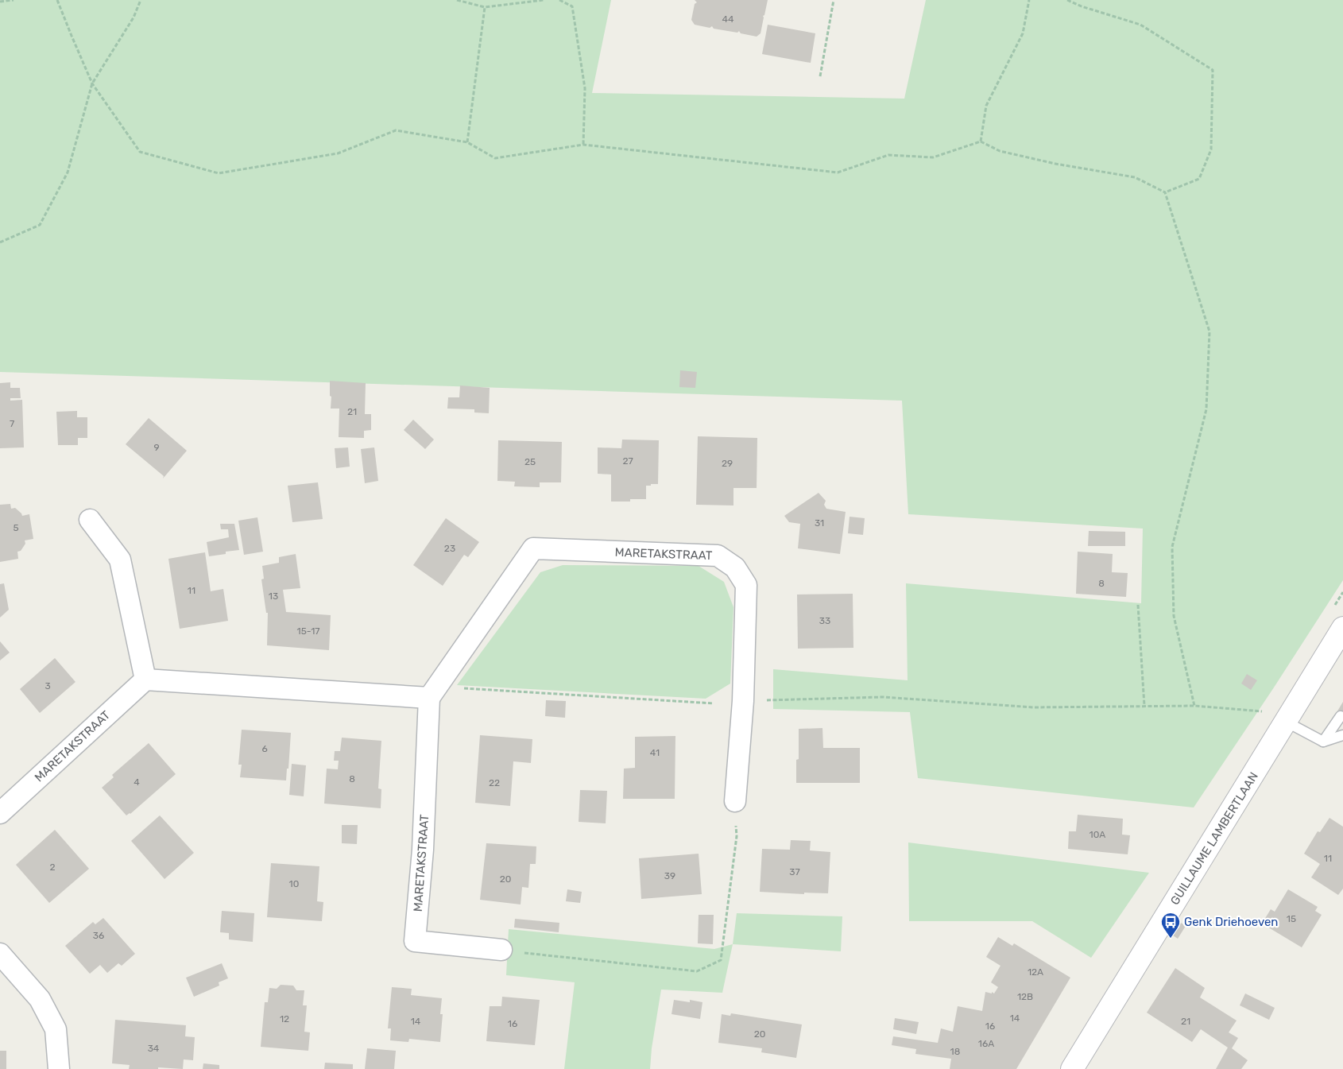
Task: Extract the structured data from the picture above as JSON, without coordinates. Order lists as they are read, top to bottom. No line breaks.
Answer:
{"streets":{"street":["MARETAKSTRAAT","GUILLAUME LAMBERTLAAN"]},"places":{"bus stop":["Genk Driehoeven"]},"house_numbers":["44","21","7","9","27","25","29","31","5","23","8","11","13","33","15-17","3","6","41","8","4","22","10A","11","2","37","39","20","10","15","36","12A","12B","14","12","14","21","16","16","20","16A","34","18"]}
